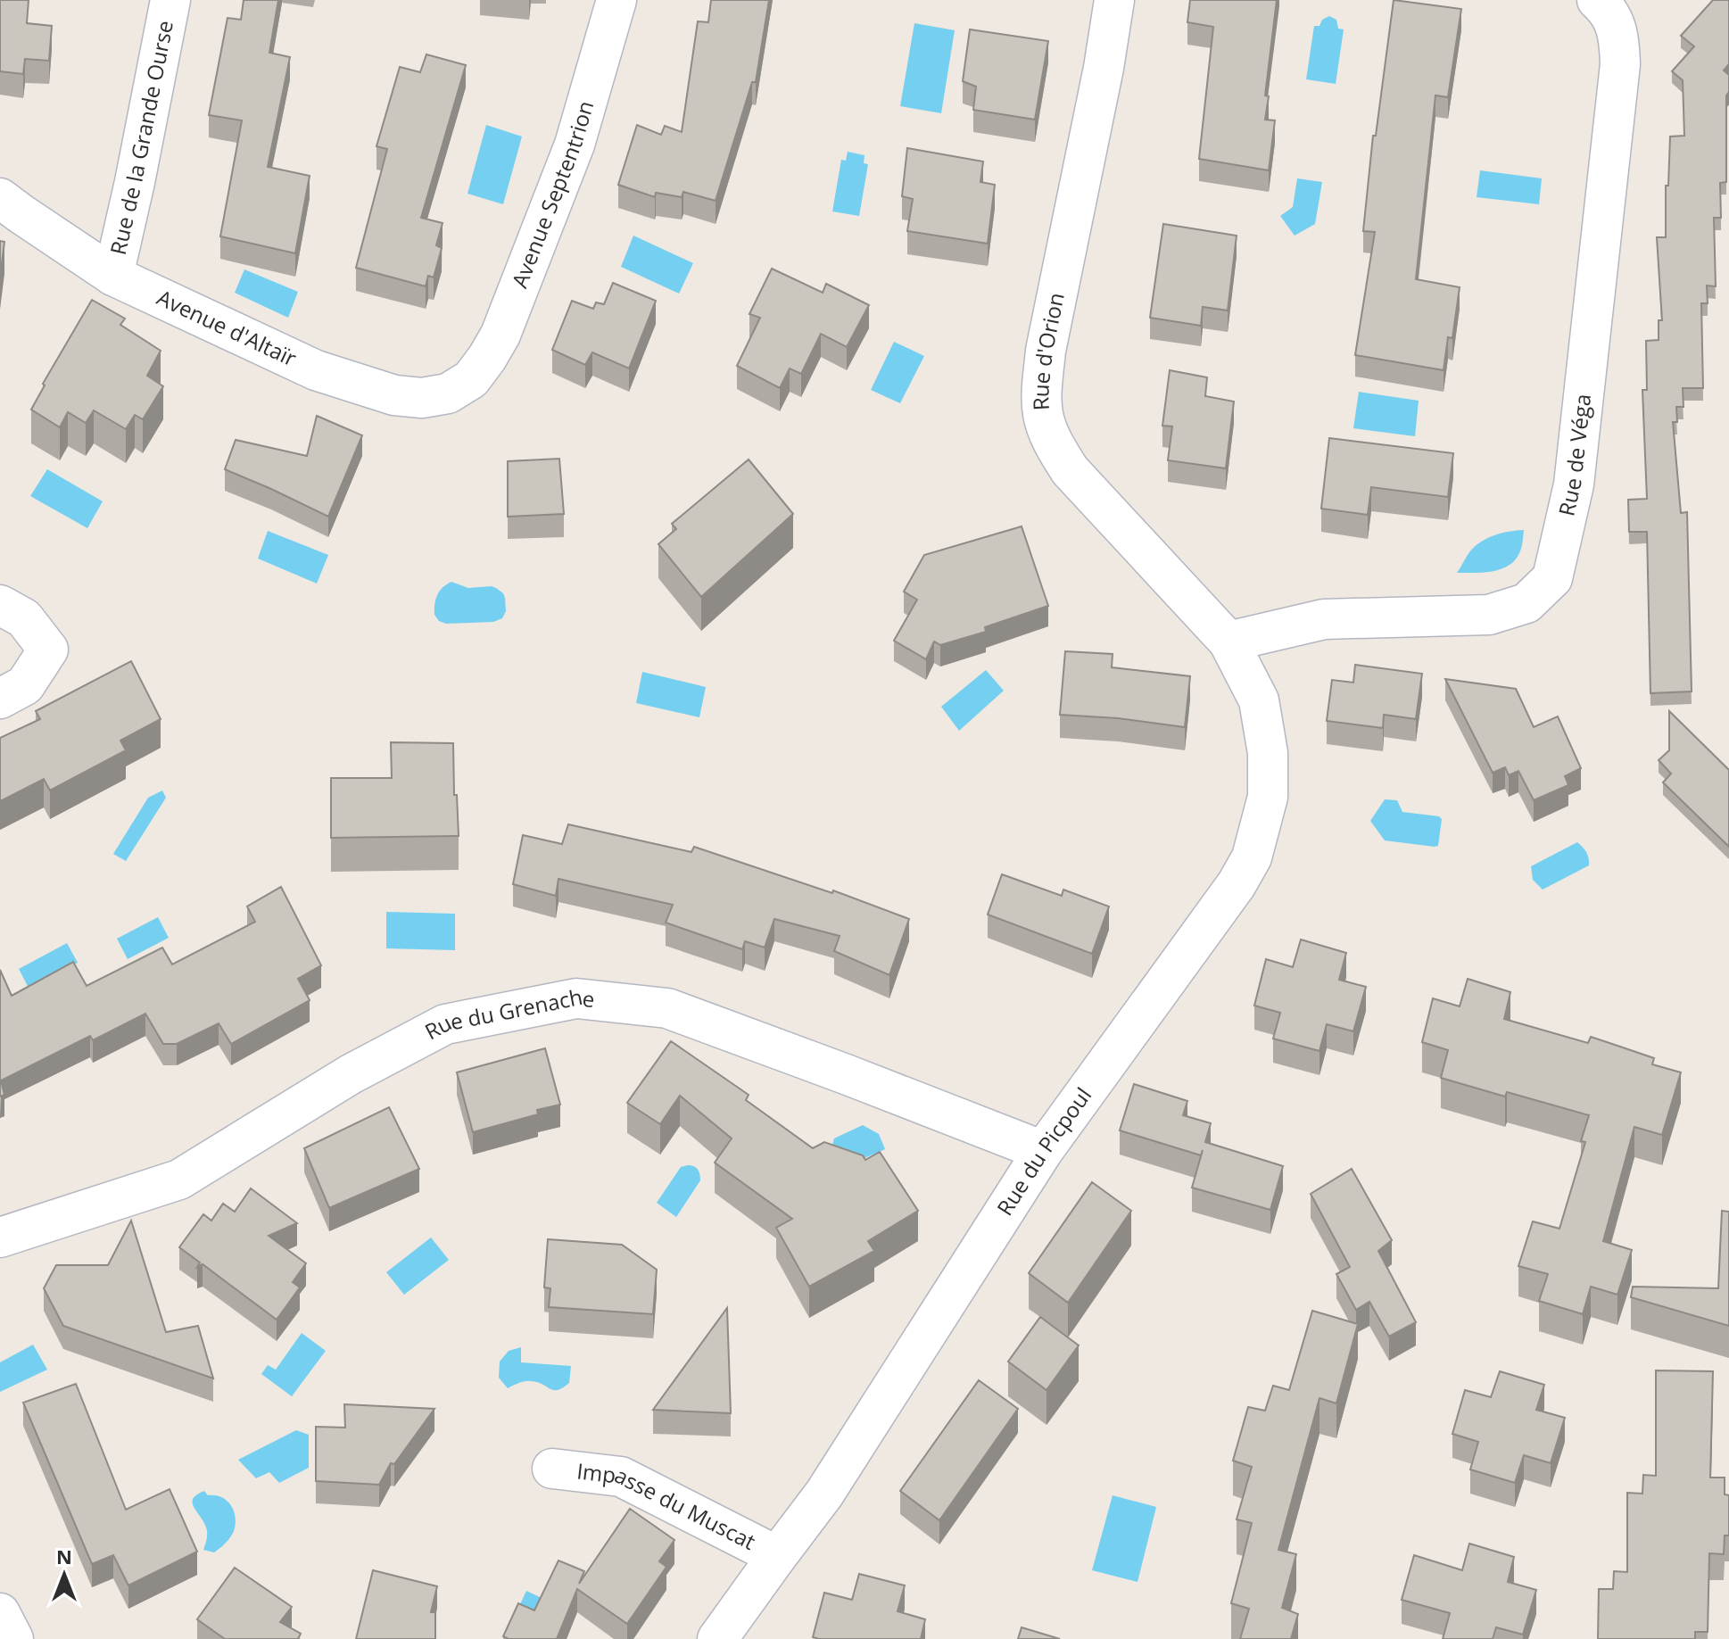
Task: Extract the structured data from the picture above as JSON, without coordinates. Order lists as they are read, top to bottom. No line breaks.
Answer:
{"streets":{"street":["Rue de la Grande Ourse","Avenue Septentrion","Avenue d'Altaïr","Rue d'Orion","Rue de Véga","Rue du Grenache","Rue du Picpoul","Impasse du Muscat"]},"crossings":[["Rue de la Grande Ourse","Avenue d'Altaïr"],["Avenue Septentrion","Avenue d'Altaïr"],["Rue d'Orion","Rue de Véga"],["Rue d'Orion","Rue du Picpoul"],["Rue de Véga","Rue du Picpoul"],["Rue du Grenache","Rue du Picpoul"],["Rue du Picpoul","Impasse du Muscat"]],"north":"top"}
